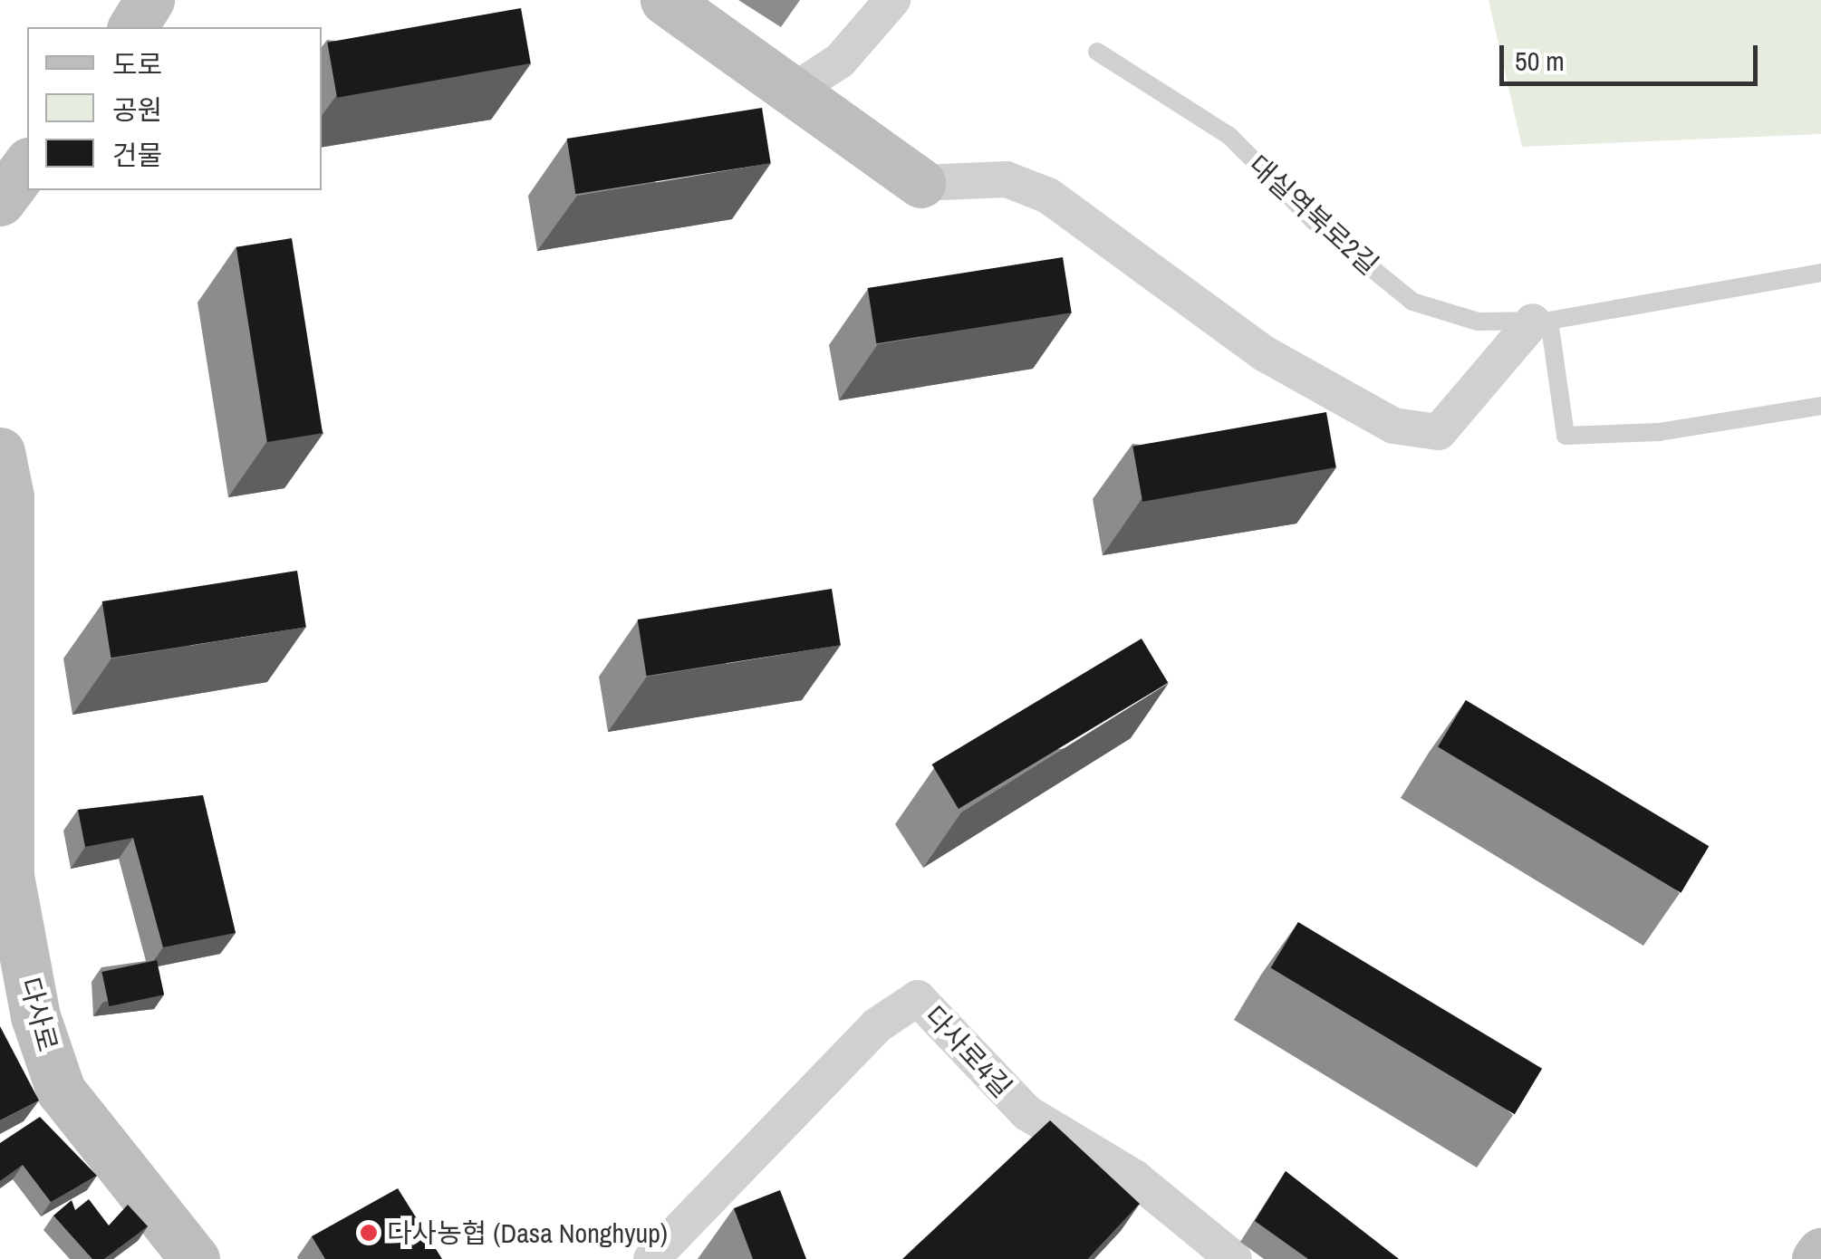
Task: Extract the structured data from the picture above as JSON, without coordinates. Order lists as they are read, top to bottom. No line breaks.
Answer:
{"streets":{"street":["다사로","다사로4길"],"lane":["대실역북로2길"]},"places":["다사농협 (Dasa Nonghyup)"],"legend":["도로","공원","건물"],"scale_bar":"50 m"}
